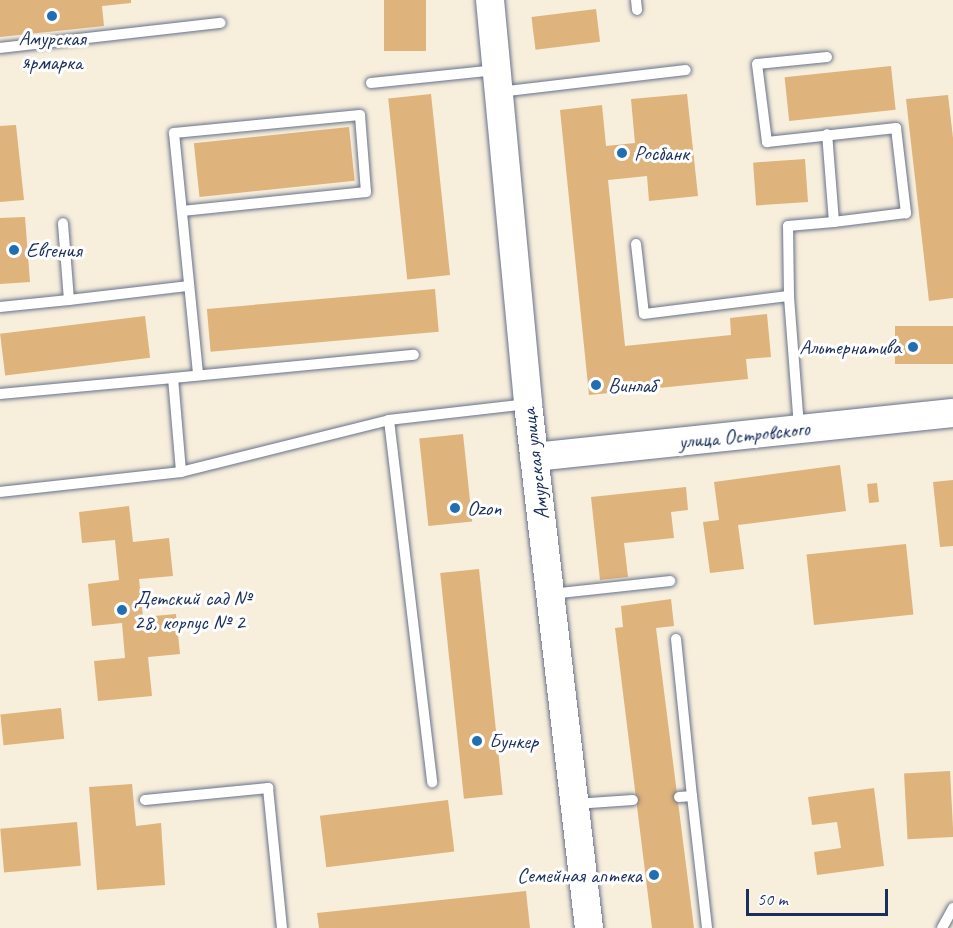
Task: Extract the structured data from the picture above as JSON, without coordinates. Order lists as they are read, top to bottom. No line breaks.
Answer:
{"streets":{"street":["улица Островского","Амурская улица"]},"crossings":[["улица Островского","Амурская улица"]],"places":["Амурская ярмарка","Росбанк","Евгения","Альтернатива","Винлаб","Ozon","Детский сад № 28, корпус № 2","Бункер","Семейная аптека"],"scale_bar":"50 m"}
